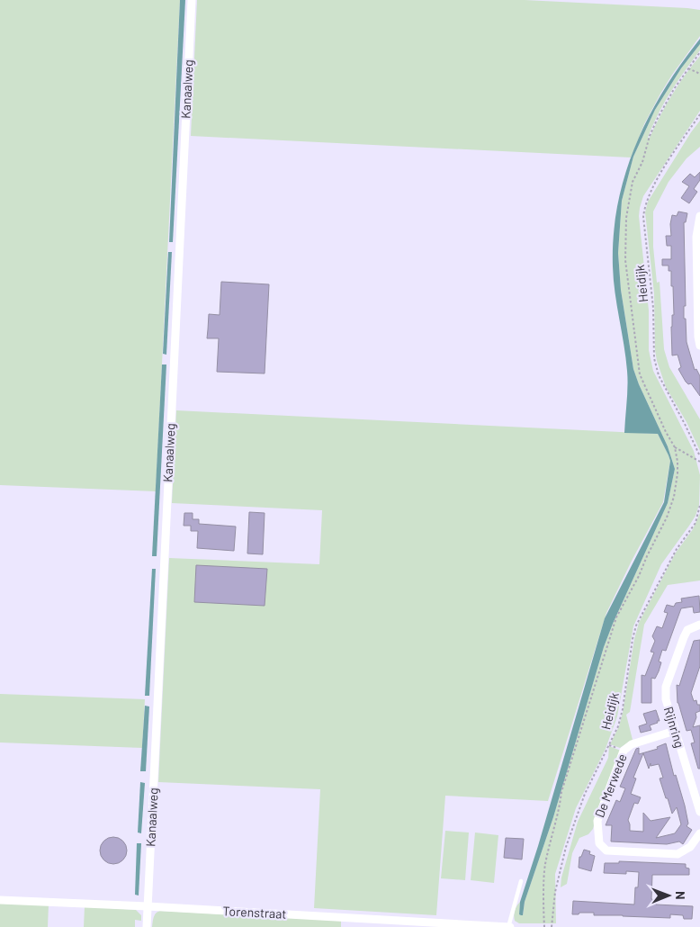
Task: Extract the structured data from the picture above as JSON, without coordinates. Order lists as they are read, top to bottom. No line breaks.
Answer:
{"streets":{"street":["Kanaalweg","Rijnring","De Merwede","Torenstraat"],"path":["Heidijk"]},"crossings":[["Kanaalweg","Torenstraat"],["Rijnring","De Merwede"]],"north":"right"}
